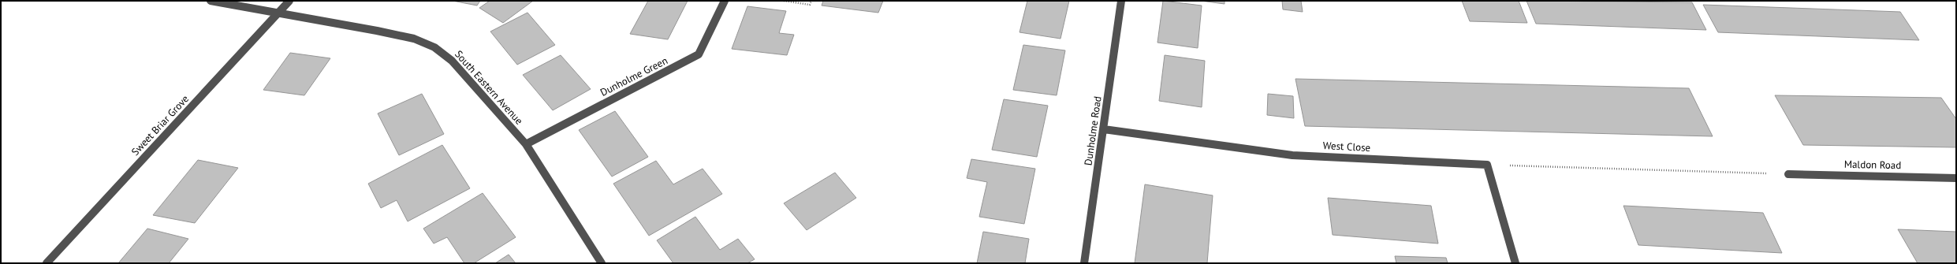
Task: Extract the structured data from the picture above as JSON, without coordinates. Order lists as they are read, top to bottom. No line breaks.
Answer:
{"streets":{"street":["Dunholme Green","South Eastern Avenue","Sweet Briar Grove","Dunholme Road","West Close","Maldon Road"]},"crossings":[["Dunholme Green","South Eastern Avenue"],["South Eastern Avenue","Sweet Briar Grove"],["Dunholme Road","West Close"]]}
